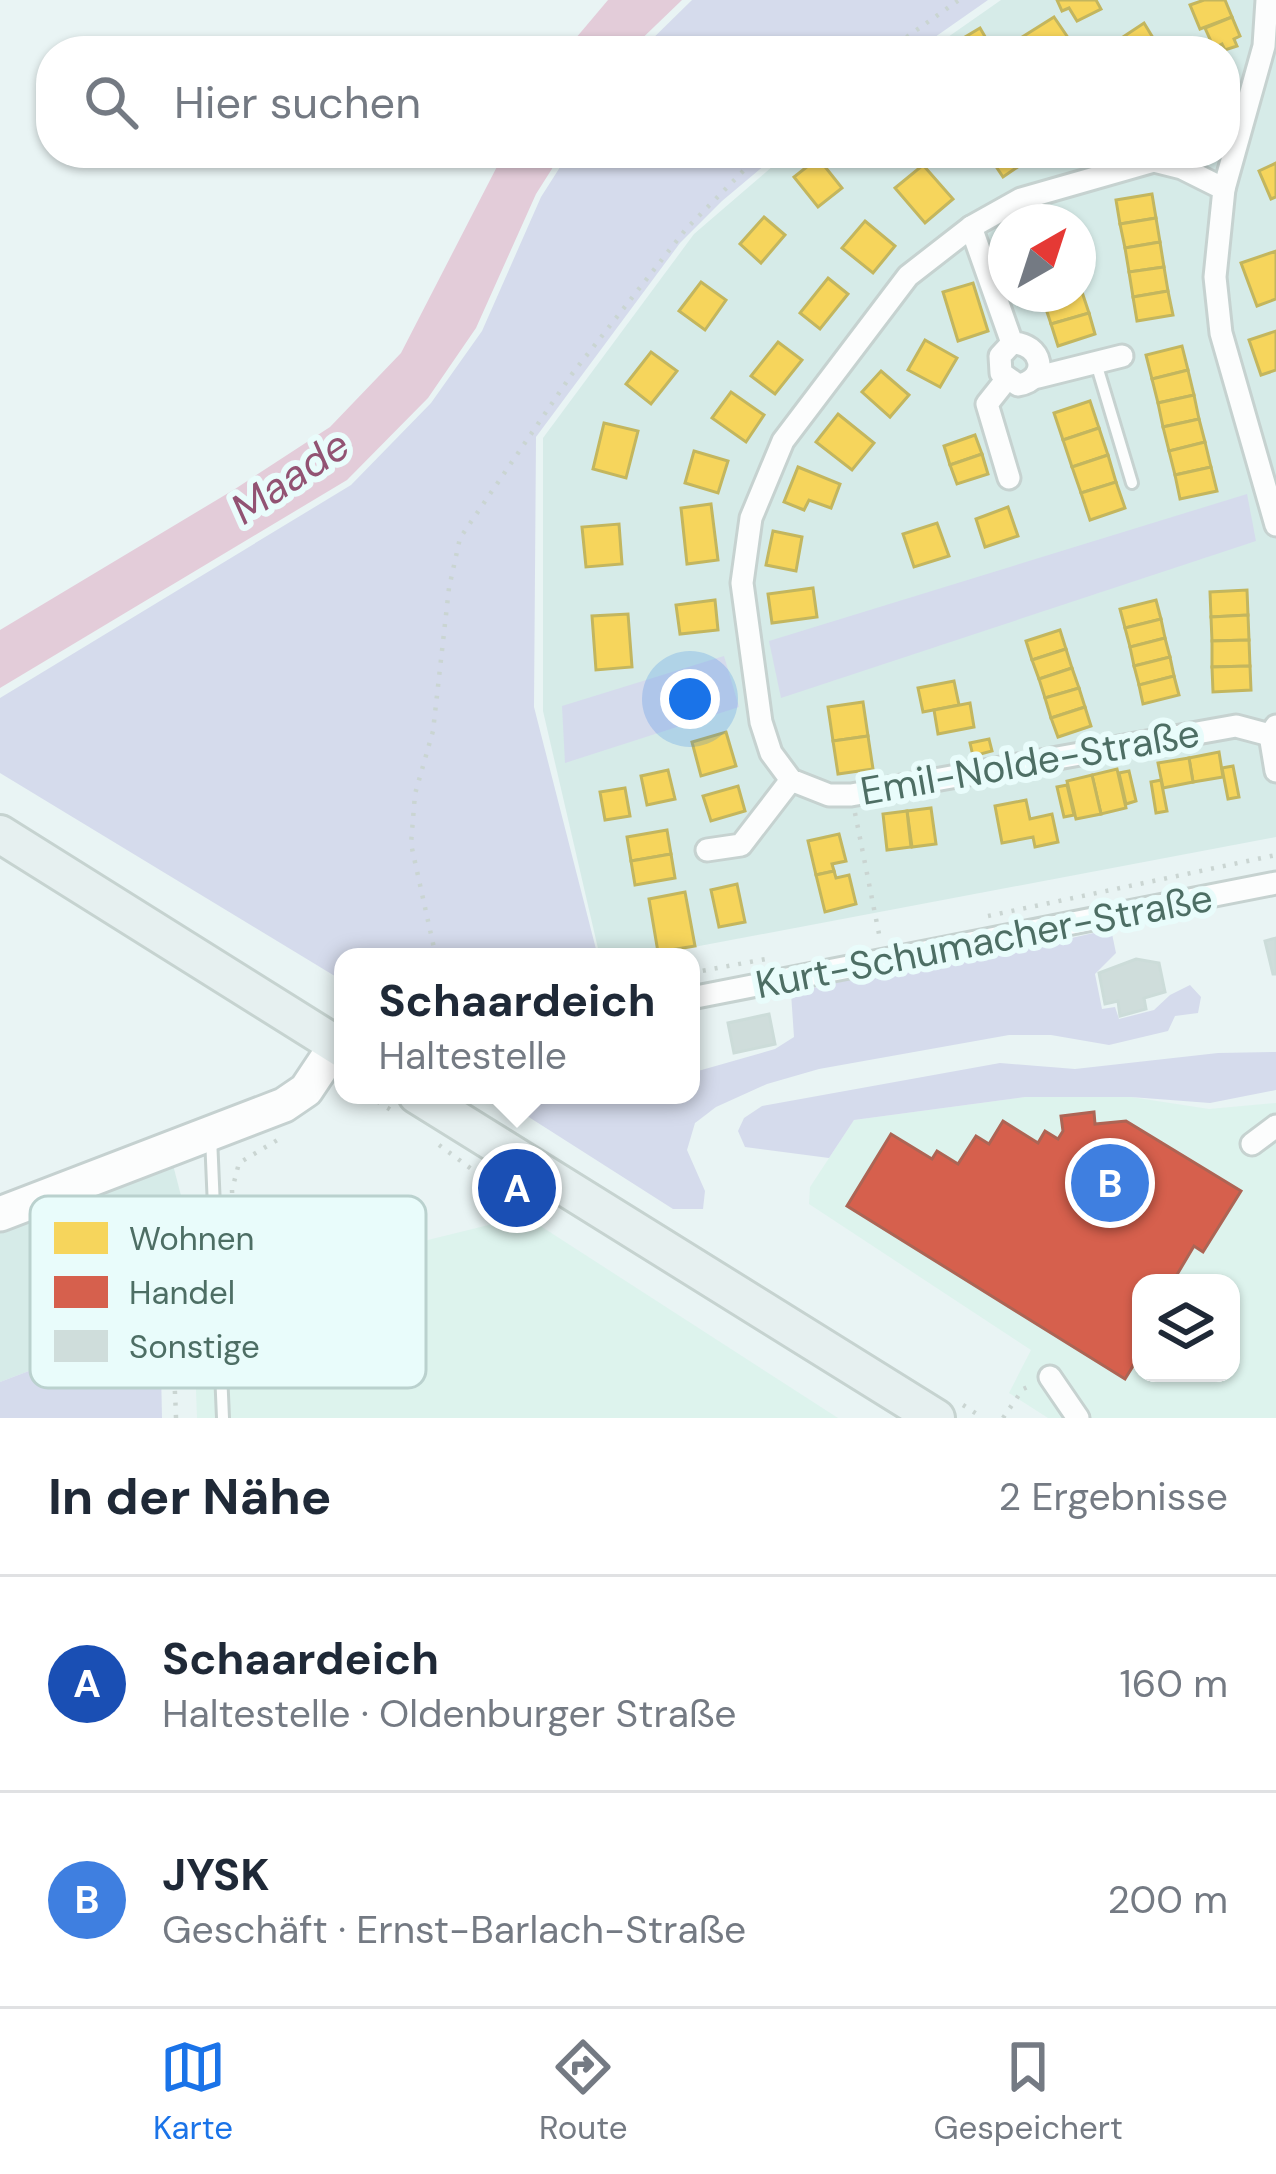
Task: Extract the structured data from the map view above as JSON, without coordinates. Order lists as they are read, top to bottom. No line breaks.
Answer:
{"streets":{"street":["Emil-Nolde-Straße","Kurt-Schumacher-Straße"]},"water":["Maade"],"legend":["Wohnen","Handel","Sonstige"],"north":"top right","page":{"search":"Hier suchen","popup":["Schaardeich","Haltestelle"],"pins":["B","A"],"heading":["In der Nähe","2 Ergebnisse"],"list":[{"mark":"A","name":"Schaardeich","note":"Haltestelle · Oldenburger Straße","value":"160 m"},{"mark":"B","name":"JYSK","note":"Geschäft · Ernst-Barlach-Straße","value":"200 m"}],"nav":["Karte","Route","Gespeichert"]}}
